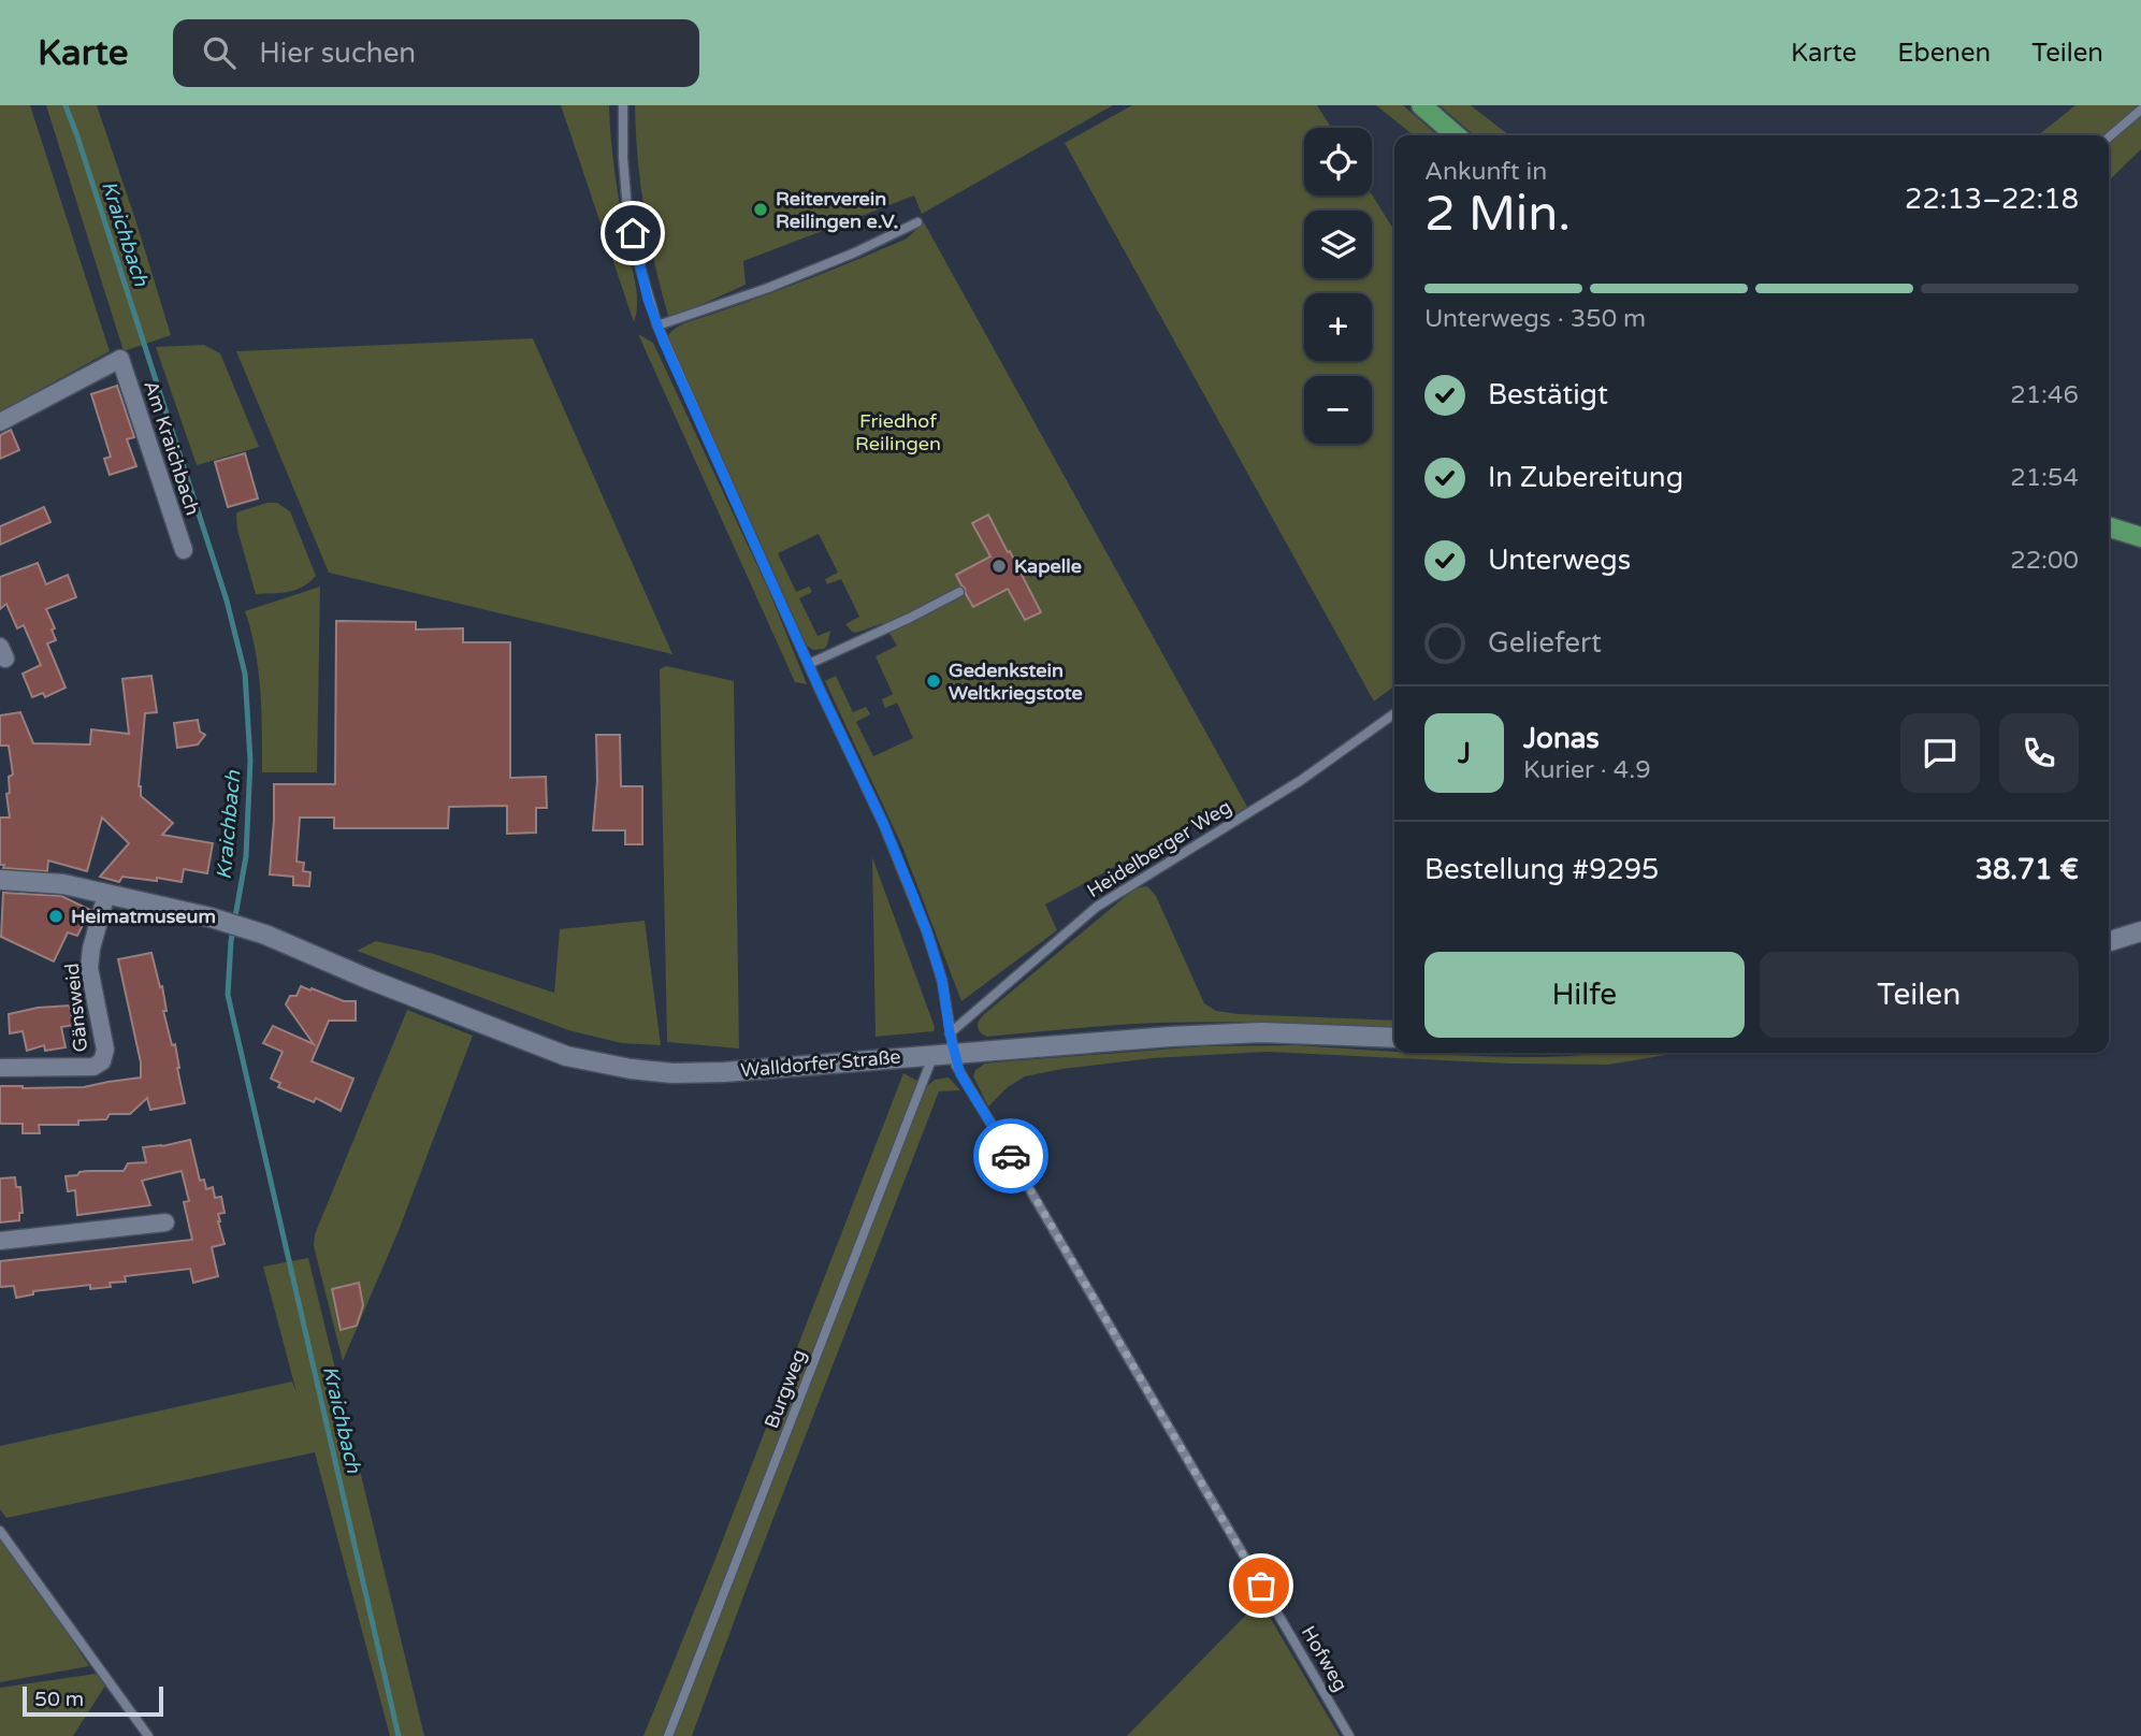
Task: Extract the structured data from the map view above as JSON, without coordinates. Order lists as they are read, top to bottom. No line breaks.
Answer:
{"streets":{"street":["Am Kraichbach","Gänsweid","Walldorfer Straße"],"lane":["Heidelberger Weg","Burgweg","Hofweg"]},"crossings":[["Heidelberger Weg","Walldorfer Straße"],["Heidelberger Weg","Hofweg"],["Gänsweid","Walldorfer Straße"],["Walldorfer Straße","Burgweg"],["Walldorfer Straße","Hofweg"]],"water":["Kraichbach"],"parks":["Friedhof Reilingen"],"places":["Reiterverein Reilingen e.V.","Kapelle","Gedenkstein Weltkriegstote","Heimatmuseum"],"scale_bar":"50 m","page":{"header":"Karte","search":"Hier suchen","nav":["Karte","Ebenen","Teilen"],"map_buttons":["+","−"],"heading":["2 Min.","Ankunft in","22:13–22:18"],"panel":["Jonas","Kurier · 4.9","Bestellung #9295","38.71 €"],"bar":"Unterwegs · 350 m","list":[["Bestätigt","21:46"],["In Zubereitung","21:54"],["Unterwegs","22:00"],"Geliefert"],"round":"J","buttons":["Hilfe","Teilen"],"scale":"50 m"}}
